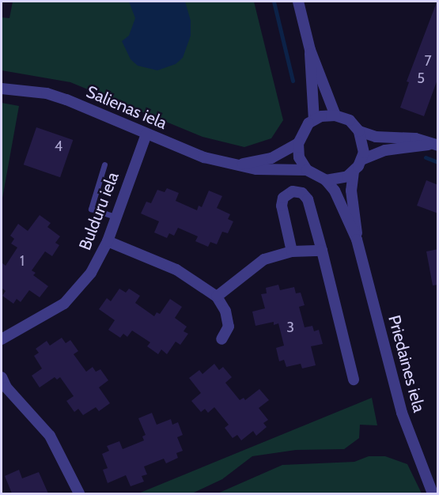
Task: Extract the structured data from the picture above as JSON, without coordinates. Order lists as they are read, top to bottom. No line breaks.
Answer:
{"streets":{"street":["Salienas iela","Bulduru iela","Priedaines iela"]},"crossings":[["Salienas iela","Bulduru iela"]],"house_numbers":["7","5","4","1","3"]}
